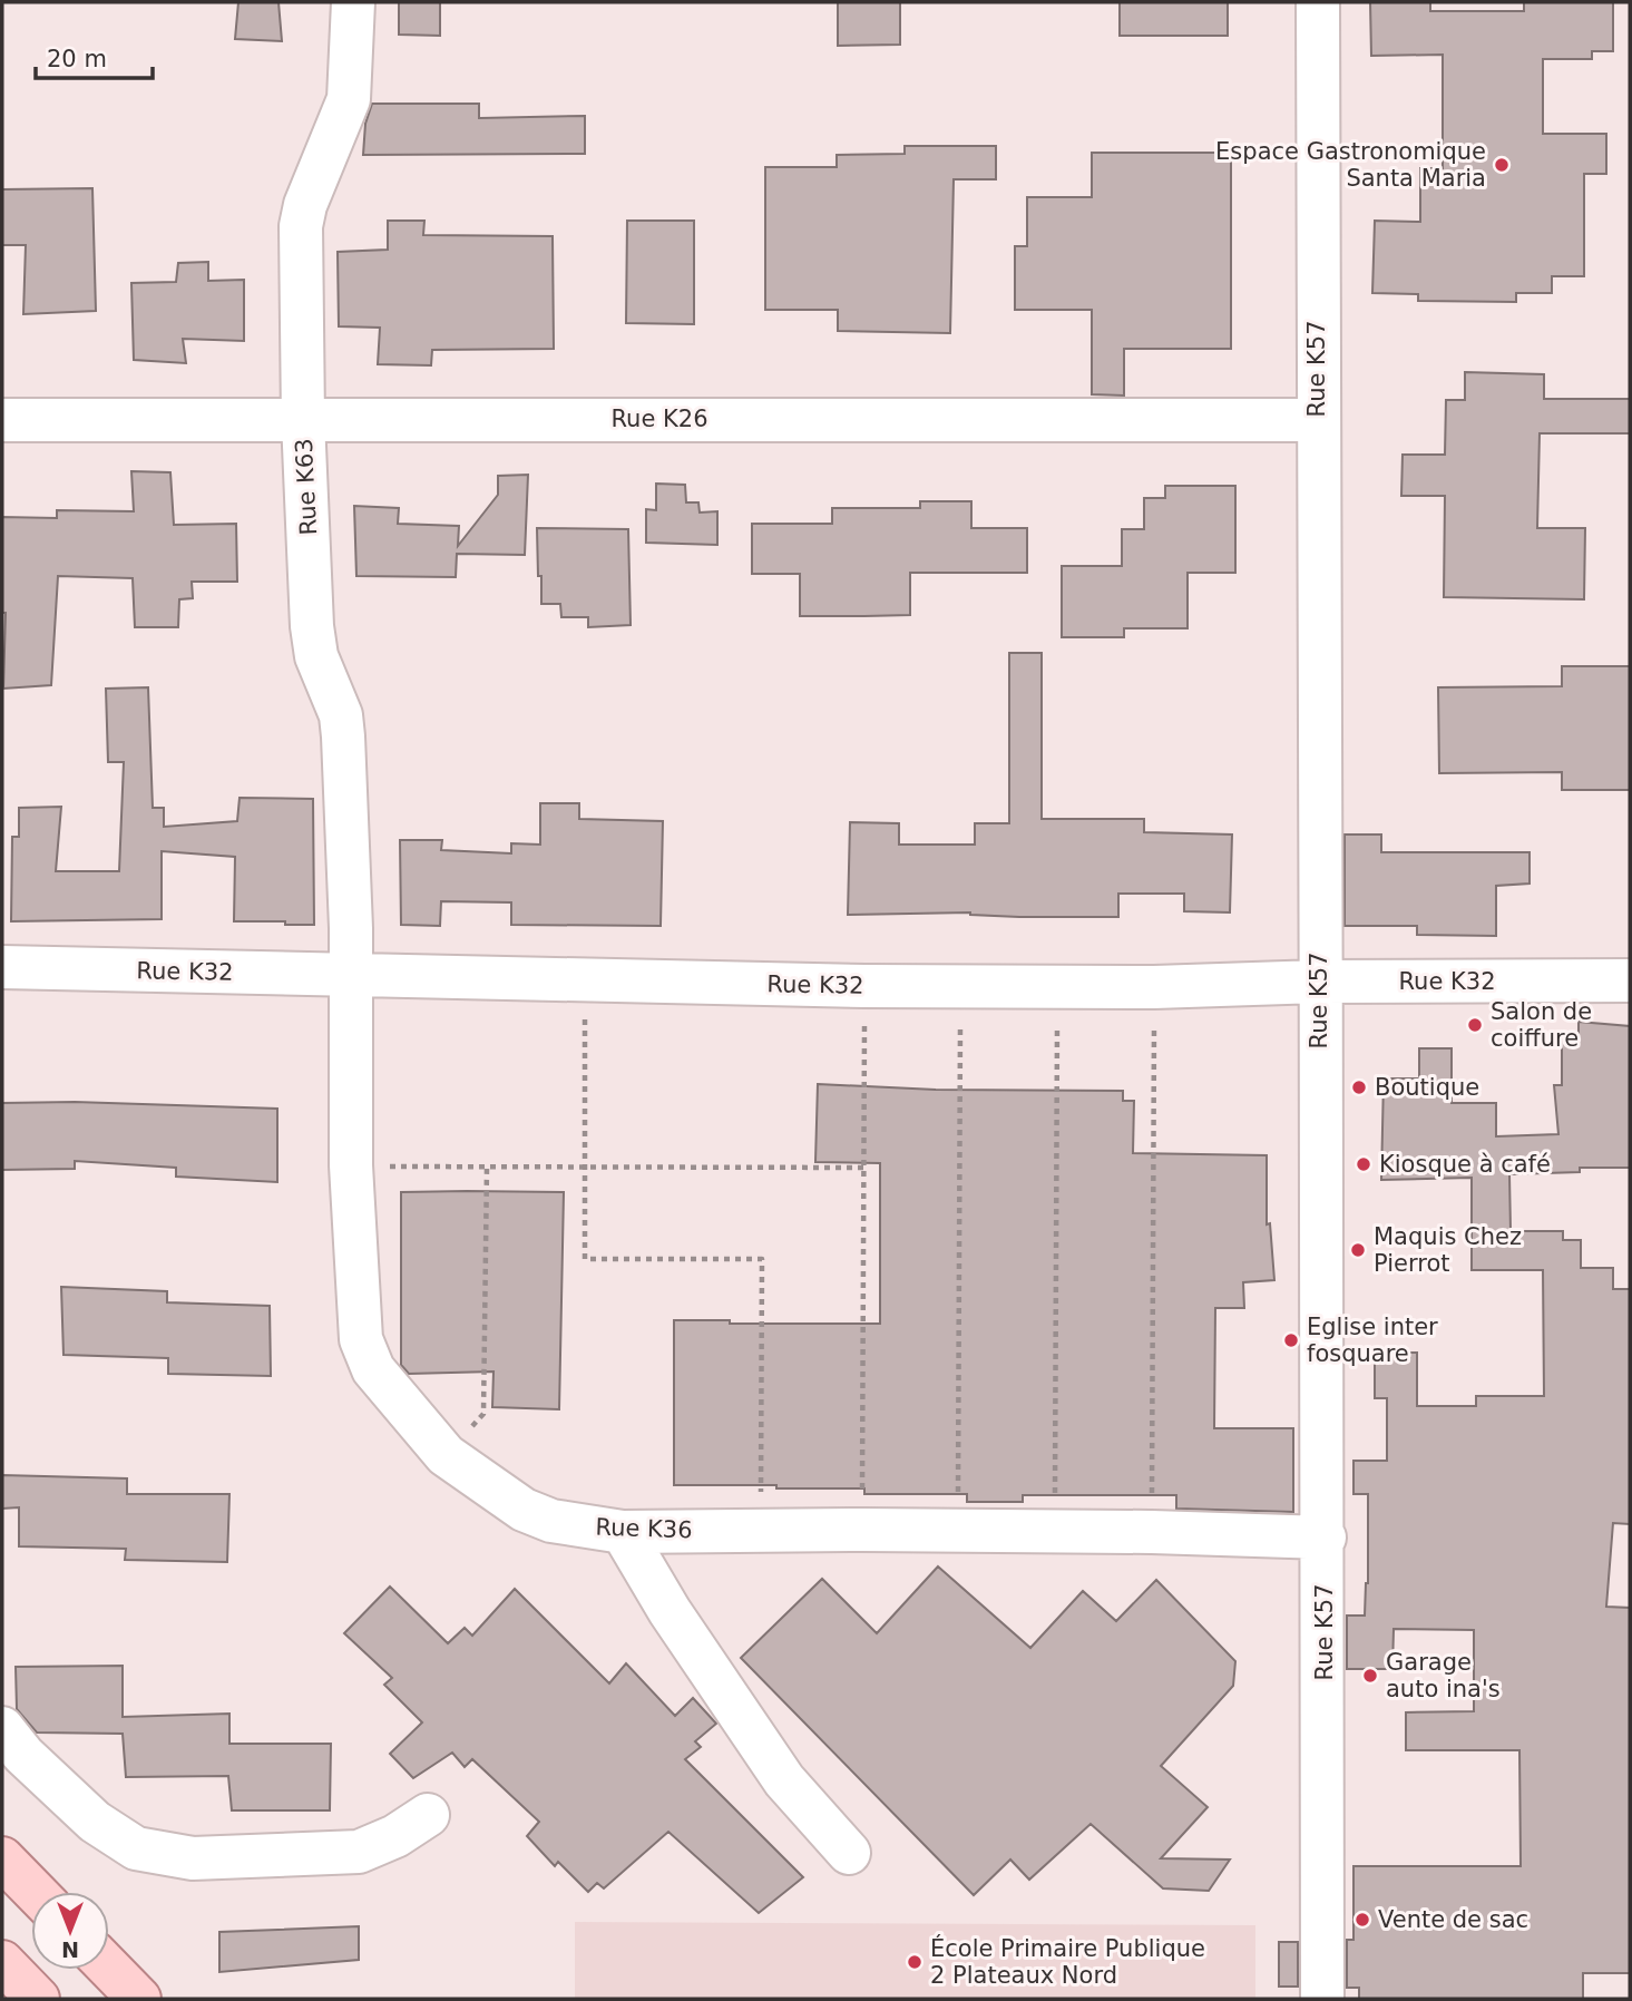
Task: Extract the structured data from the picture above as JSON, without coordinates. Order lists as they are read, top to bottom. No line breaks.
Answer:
{"streets":{"street":["Rue K57","Rue K26","Rue K63","Rue K32","Rue K36"]},"crossings":[["Rue K57","Rue K26"],["Rue K57","Rue K32"],["Rue K57","Rue K36"],["Rue K26","Rue K63"],["Rue K63","Rue K32"],["Rue K63","Rue K36"],["Rue K32","Rue K36"]],"places":["Espace Gastronomique Santa Maria","Salon de coiffure","Boutique","Kiosque à café","Maquis Chez Pierrot","Eglise inter fosquare","Garage auto ina's","Vente de sac","École Primaire Publique 2 Plateaux Nord"],"scale_bar":"20 m","north":"bottom"}
